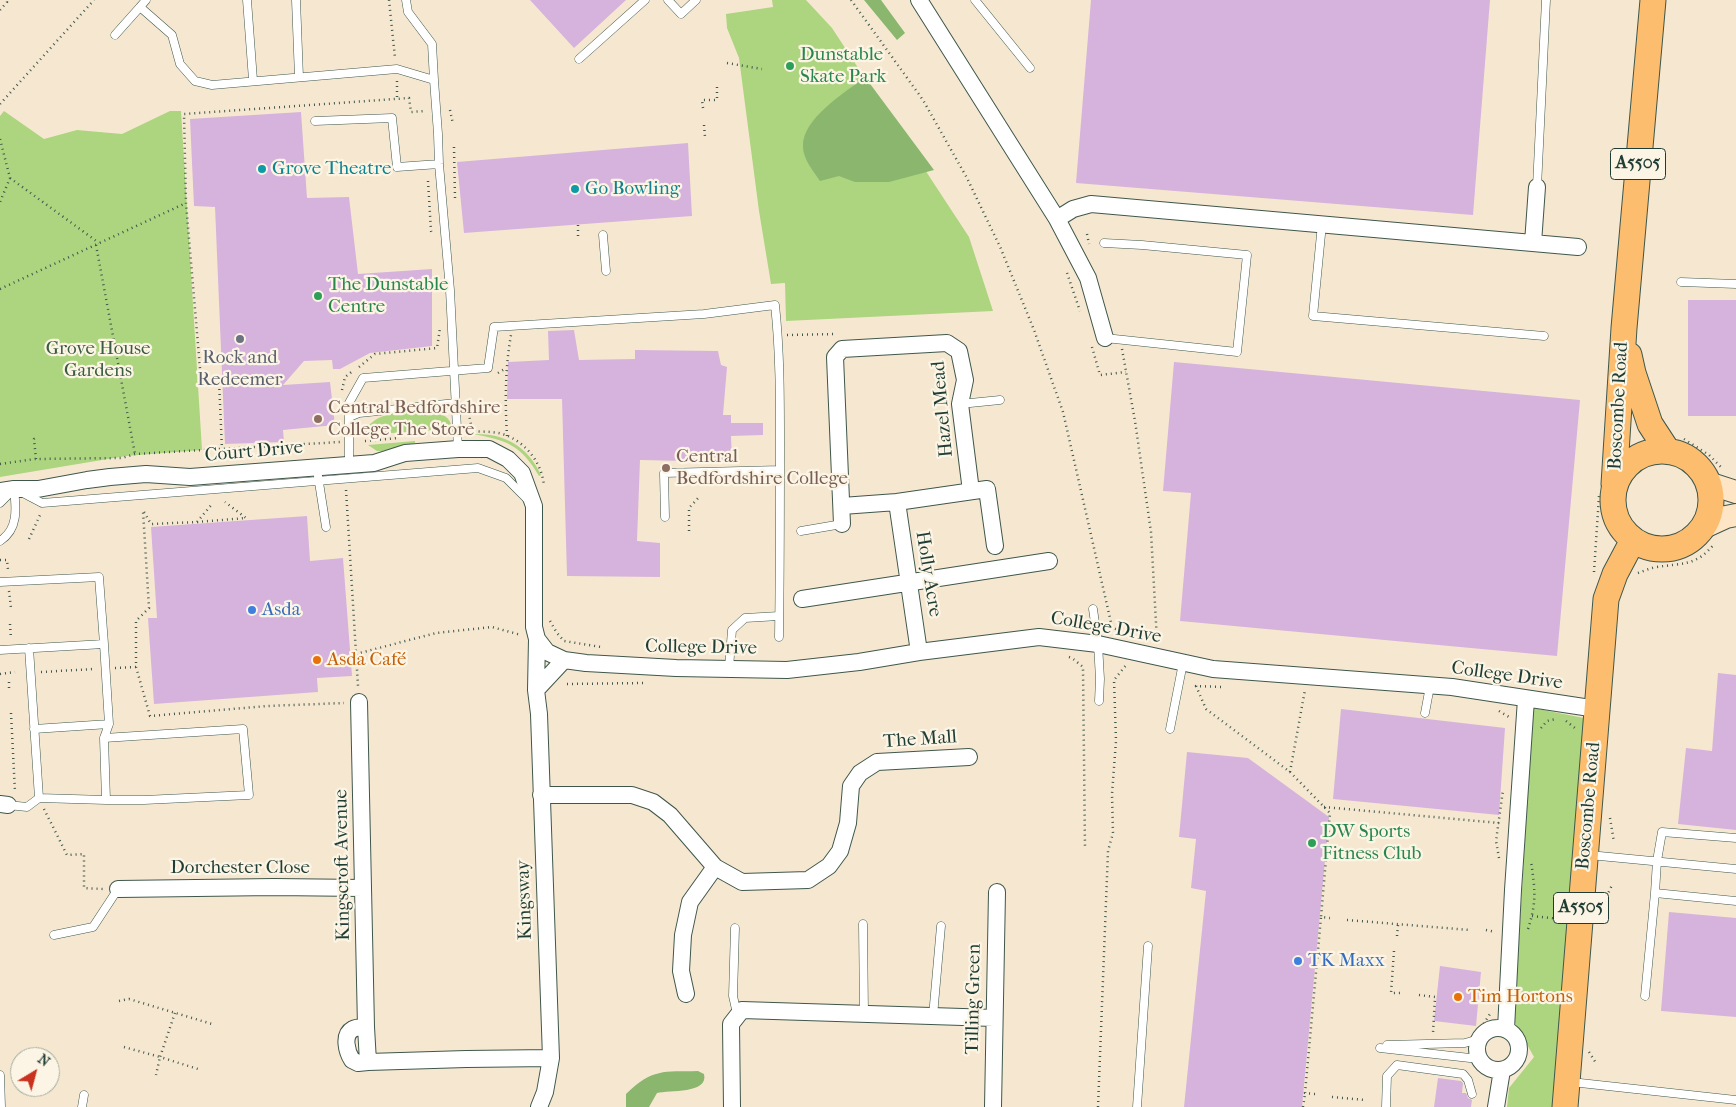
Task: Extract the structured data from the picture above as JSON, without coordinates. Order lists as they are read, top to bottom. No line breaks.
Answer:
{"streets":{"main road":["A5505","Boscombe Road"],"street":["Hazel Mead","Court Drive","Holly Acre","College Drive","The Mall","Kingscroft Avenue","Dorchester Close","Kingsway","Tilling Green"]},"crossings":[["A5505","Boscombe Road"],["Boscombe Road","College Drive"],["Holly Acre","College Drive"],["College Drive","Kingsway"],["The Mall","Kingsway"],["Kingscroft Avenue","Dorchester Close"],["Kingscroft Avenue","Kingsway"]],"parks":["Grove House Gardens"],"places":["Dunstable Skate Park","Grove Theatre","Go Bowling","The Dunstable Centre","Rock and Redeemer","Central Bedfordshire College The Store","Central Bedfordshire College","Asda","Asda Café","DW Sports Fitness Club","TK Maxx","Tim Hortons"],"north":"top right"}
